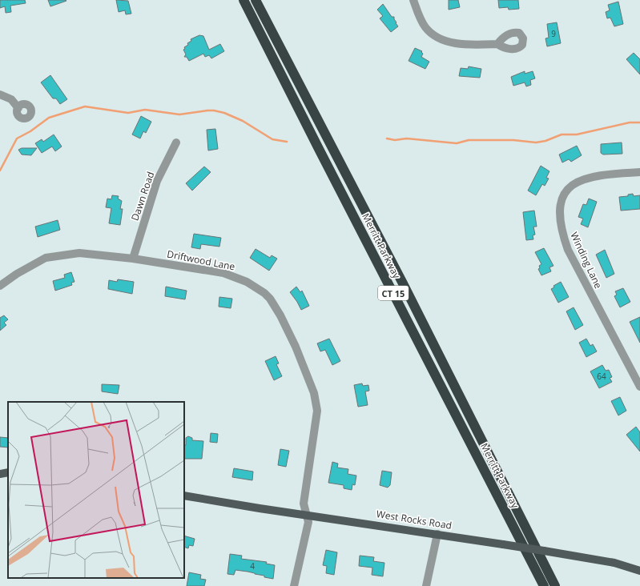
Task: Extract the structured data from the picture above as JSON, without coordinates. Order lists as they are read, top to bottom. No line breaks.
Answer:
{"streets":{"highway":["Merritt Parkway","CT 15"],"main road":["West Rocks Road"],"street":["Dawn Road","Driftwood Lane","Winding Lane"]},"crossings":[["Dawn Road","Driftwood Lane"],["Driftwood Lane","West Rocks Road"]],"house_numbers":["9","64","4"]}
